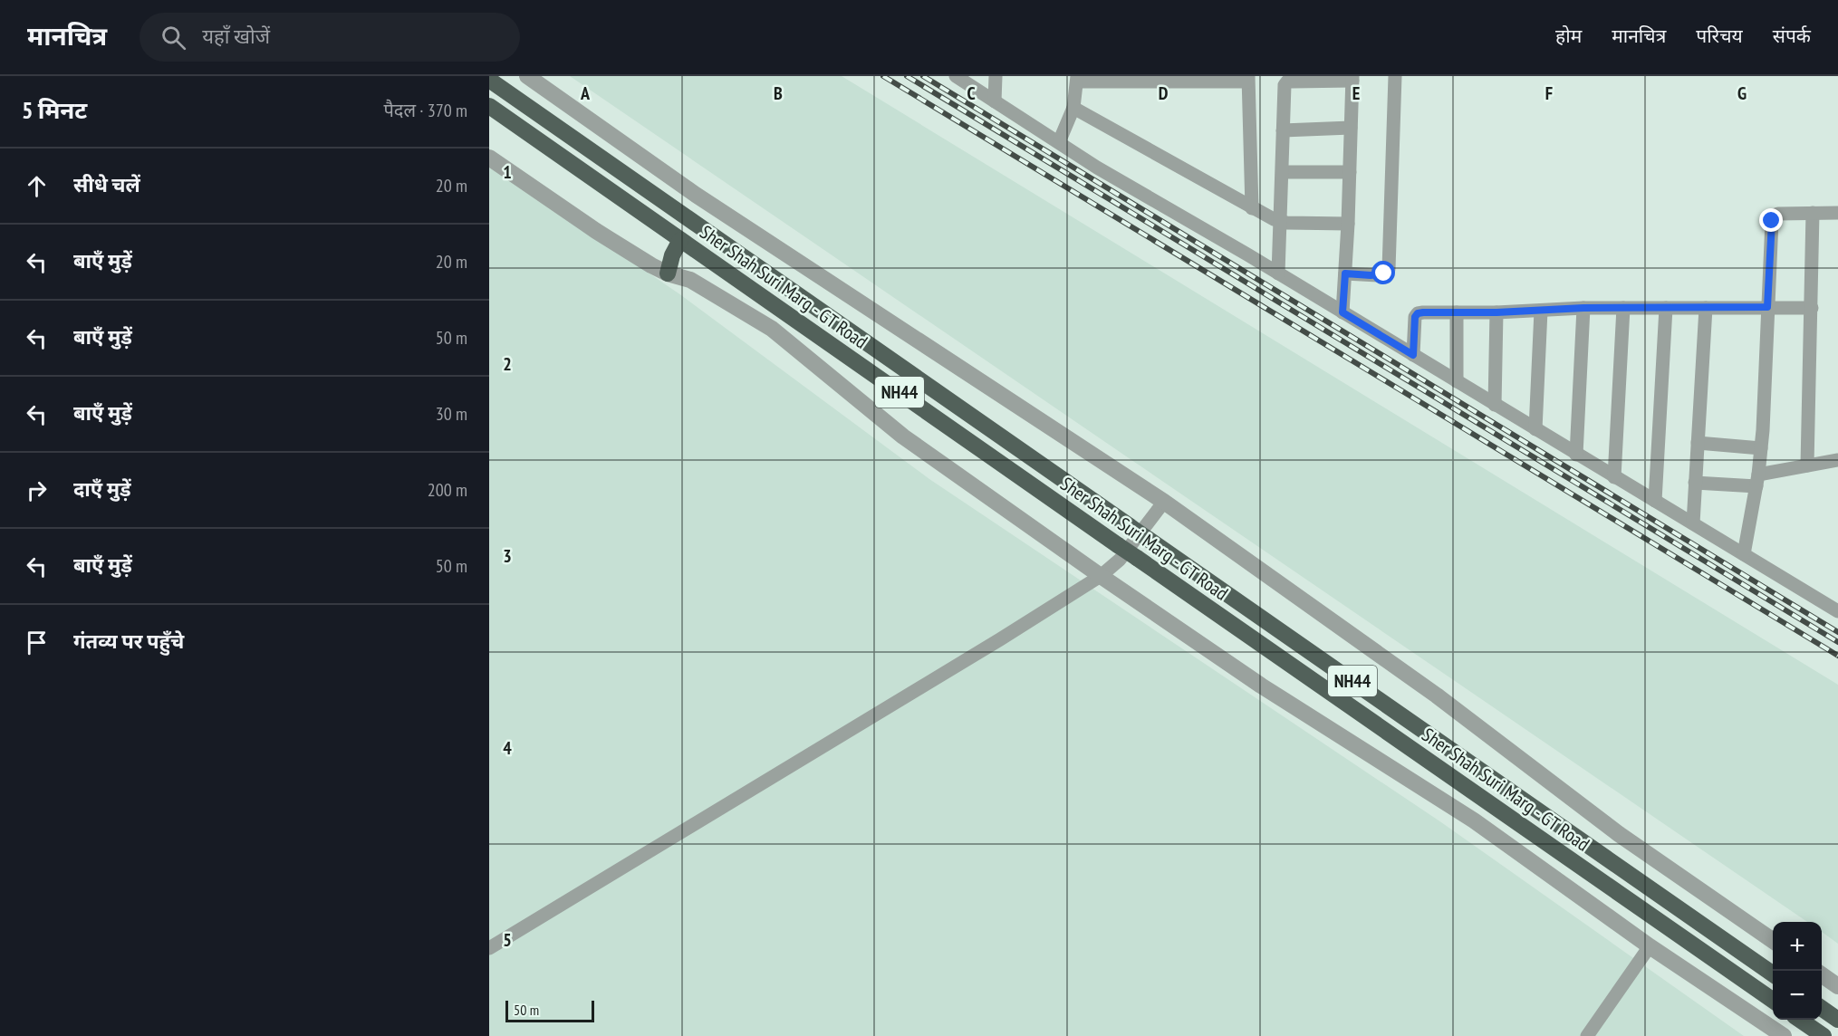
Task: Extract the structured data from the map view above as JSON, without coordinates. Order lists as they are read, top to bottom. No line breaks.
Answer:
{"streets":{"highway":["Sher Shah Suri Marg - GT Road","NH44"]},"scale_bar":"50 m","page":{"header":"मानचित्र","search":"यहाँ खोजें","nav":["होम","मानचित्र","परिचय","संपर्क"],"heading":["5 मिनट","पैदल · 370 m"],"list":[["सीधे चलें","20 m"],["बाएँ मुड़ें","20 m"],["बाएँ मुड़ें","50 m"],["बाएँ मुड़ें","30 m"],["दाएँ मुड़ें","200 m"],["बाएँ मुड़ें","50 m"],"गंतव्य पर पहुँचे"],"map_buttons":["+","−"],"scale":"50 m"},"grid":{"columns":["A","B","C","D","E","F","G"],"rows":["1","2","3","4","5"]}}
